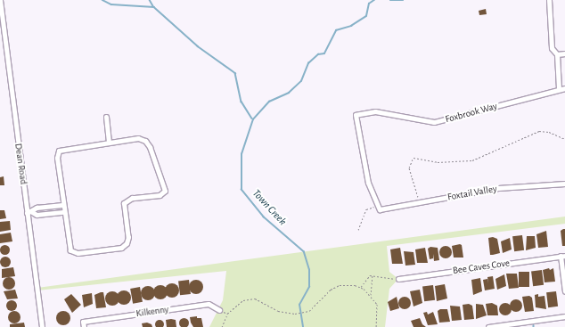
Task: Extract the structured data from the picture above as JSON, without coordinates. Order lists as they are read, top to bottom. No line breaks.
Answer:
{"streets":{"street":["Foxbrook Way","Dean Road","Foxtail Valley","Bee Caves Cove","Kilkenny"]},"crossings":[["Foxbrook Way","Foxtail Valley"]],"water":["Town Creek"]}
